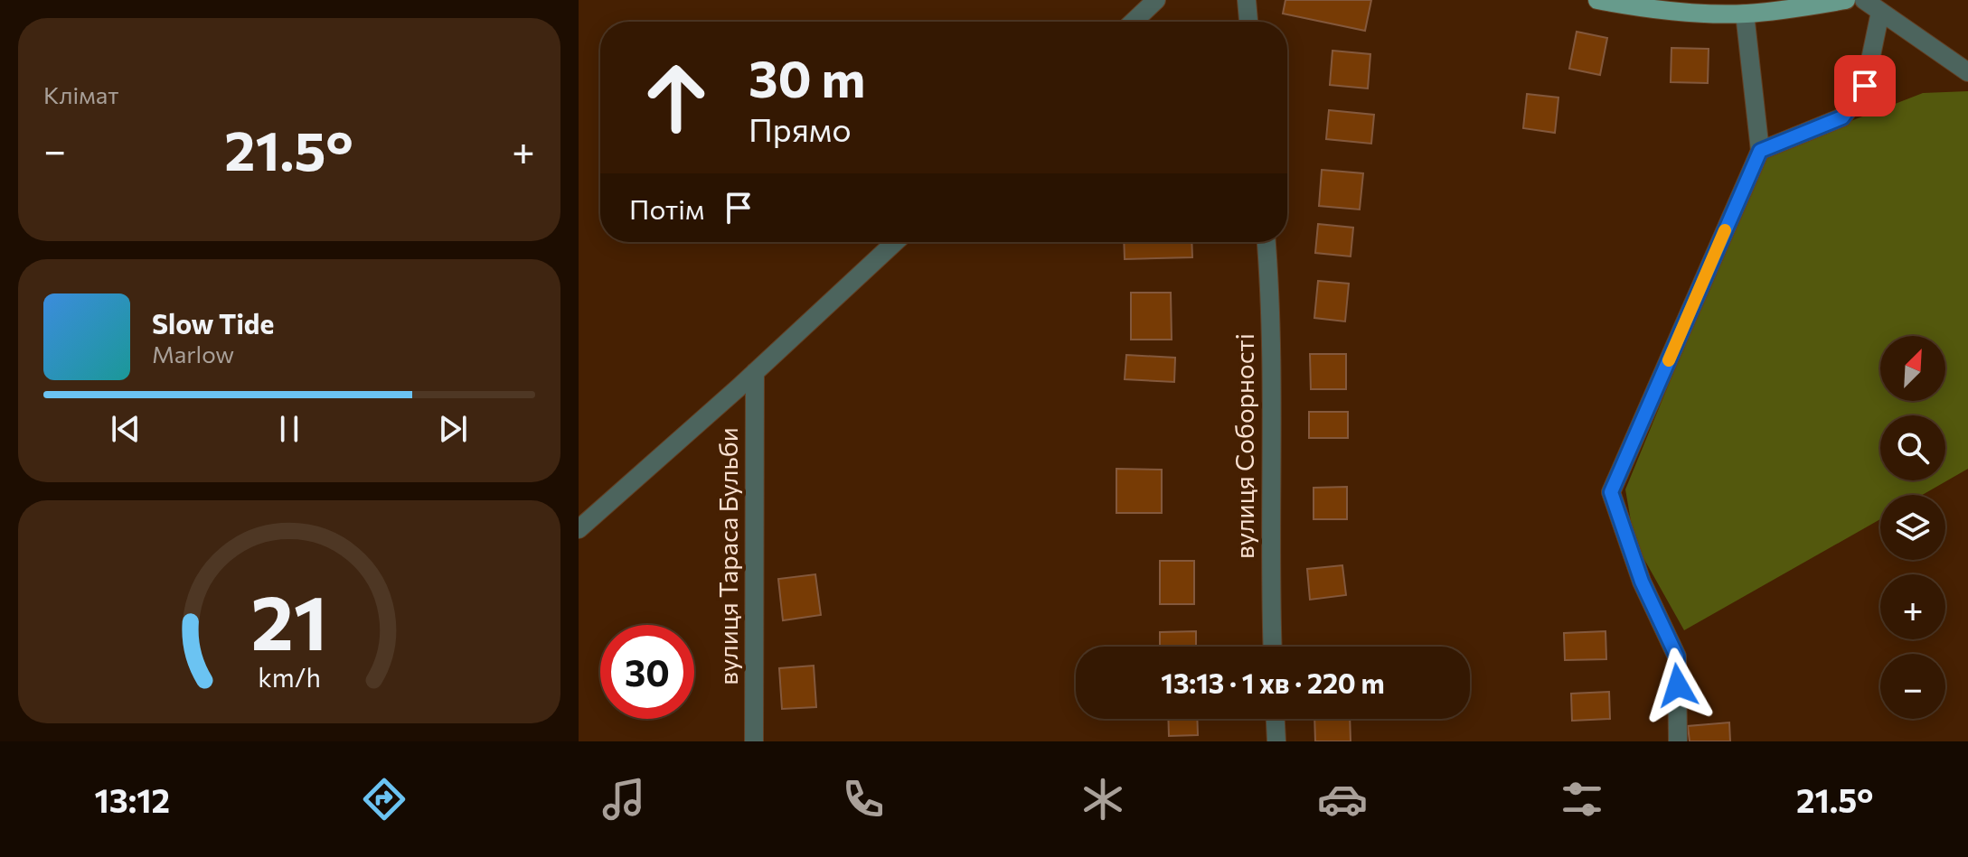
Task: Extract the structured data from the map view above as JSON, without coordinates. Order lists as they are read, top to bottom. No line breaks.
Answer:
{"streets":{"street":["вулиця Соборності","вулиця Тараса Бульби"]},"north":"top right","page":{"tile":"Клімат","turn":["30 m","Прямо"],"heat":["−","21.5°","+"],"then":"Потім","song":["Slow Tide","Marlow"],"map_buttons":["+","−"],"limit":"30","trip":"13:13 · 1 хв · 220 m","tabs":["13:12","21.5°"],"gauge":["21","km/h"]}}
